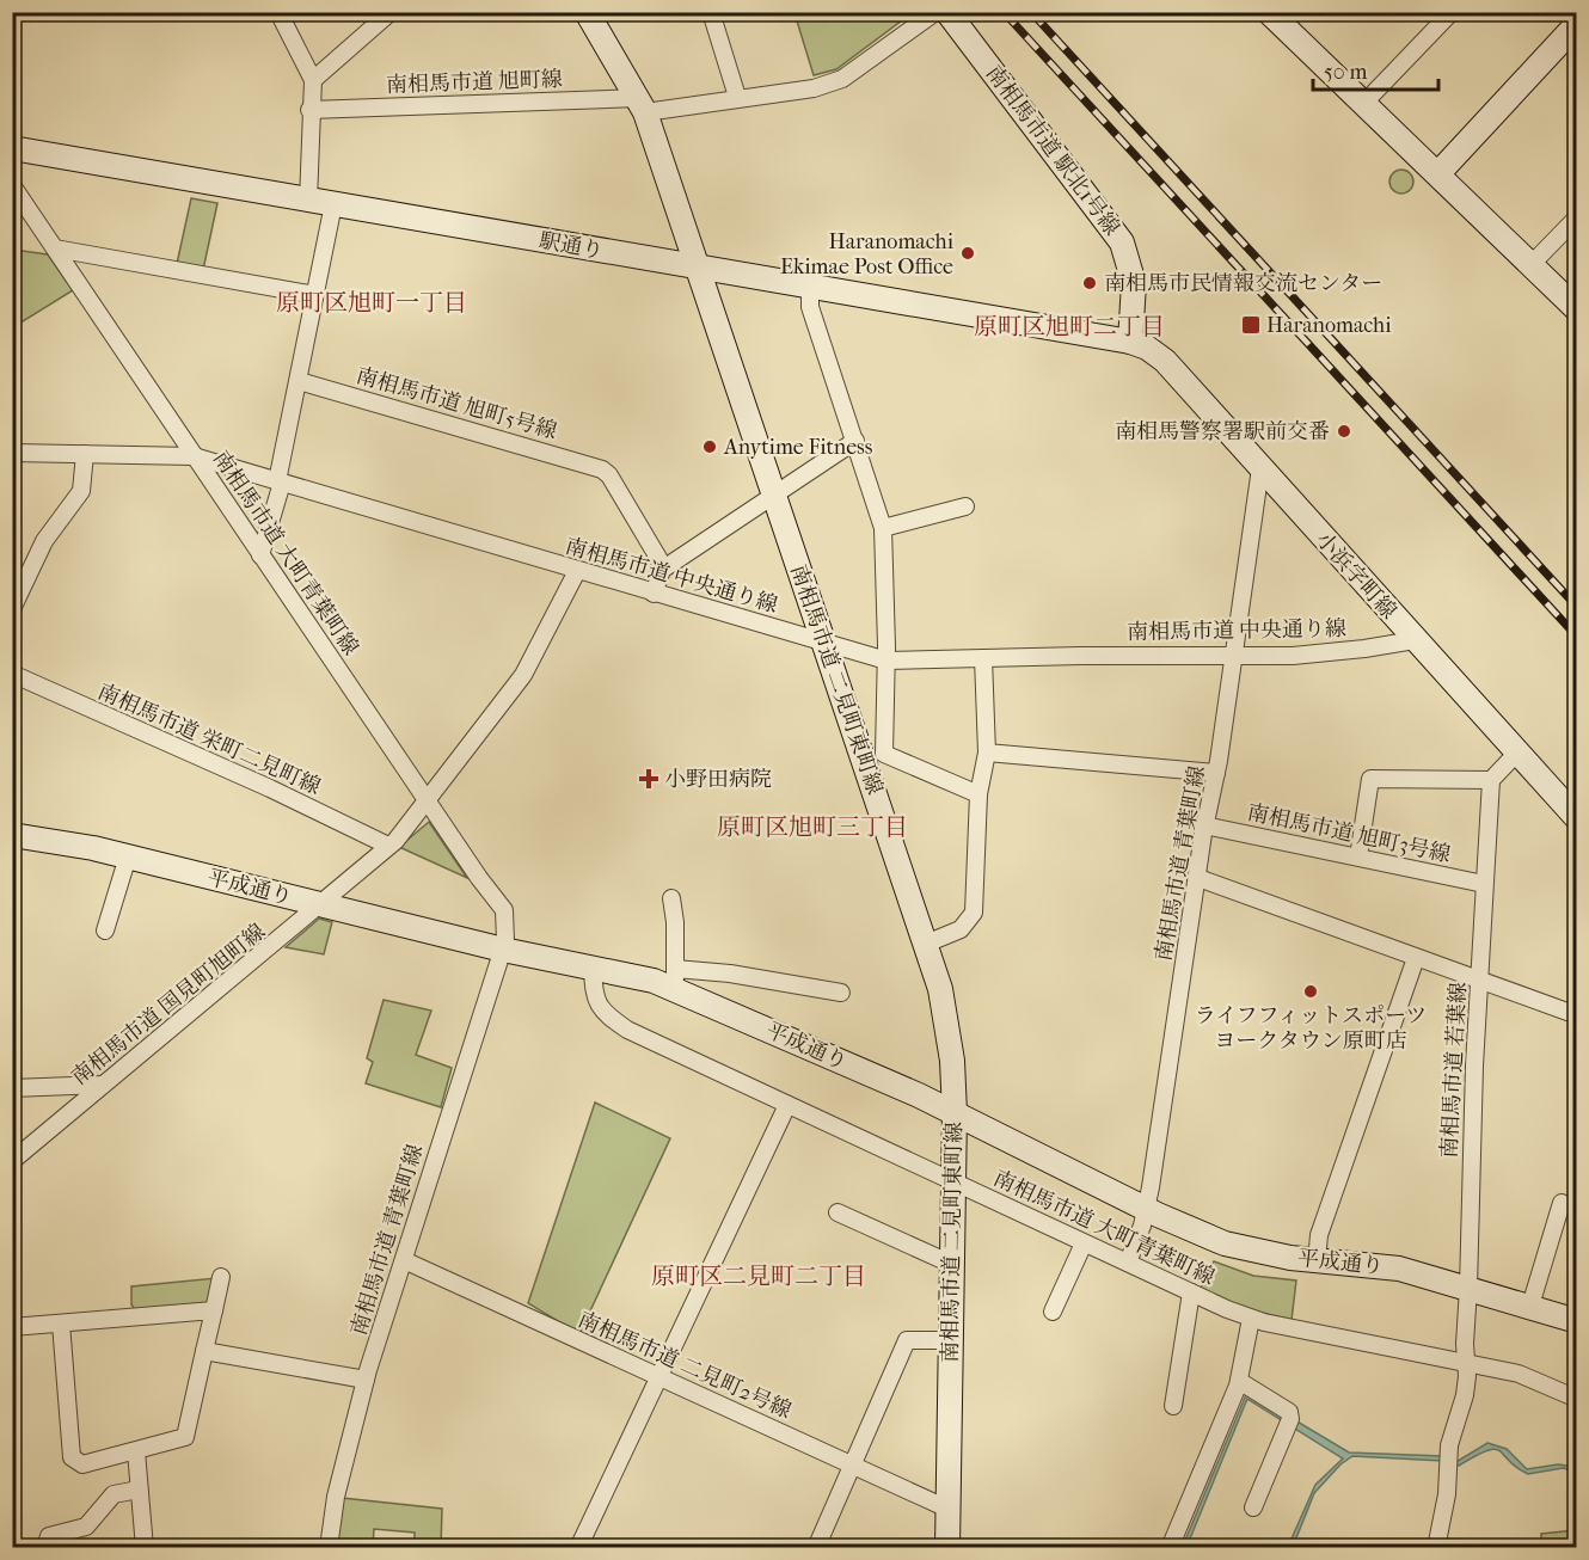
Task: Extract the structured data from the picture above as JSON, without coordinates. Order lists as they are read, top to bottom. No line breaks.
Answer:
{"streets":{"street":["南相馬市道 旭町線","南相馬市道 駅北1号線","駅通り","南相馬市道 旭町5号線","南相馬市道 大町青葉町線","南相馬市道 中央通り線","小浜字町線","南相馬市道 二見町東町線","南相馬市道 栄町二見町線","南相馬市道 旭町3号線","南相馬市道 青葉町線","平成通り","南相馬市道 国見町旭町線","南相馬市道 若葉線","南相馬市道 二見町2号線"]},"crossings":[["南相馬市道 旭町線","南相馬市道 二見町東町線"],["南相馬市道 駅北1号線","駅通り"],["南相馬市道 駅北1号線","小浜字町線"],["駅通り","小浜字町線"],["駅通り","南相馬市道 二見町東町線"],["南相馬市道 大町青葉町線","南相馬市道 中央通り線"],["南相馬市道 大町青葉町線","南相馬市道 二見町東町線"],["南相馬市道 大町青葉町線","南相馬市道 青葉町線"],["南相馬市道 大町青葉町線","平成通り"],["南相馬市道 大町青葉町線","南相馬市道 国見町旭町線"],["南相馬市道 大町青葉町線","南相馬市道 若葉線"],["南相馬市道 中央通り線","小浜字町線"],["南相馬市道 中央通り線","南相馬市道 二見町東町線"],["南相馬市道 中央通り線","南相馬市道 青葉町線"],["南相馬市道 中央通り線","南相馬市道 国見町旭町線"],["小浜字町線","南相馬市道 青葉町線"],["南相馬市道 二見町東町線","平成通り"],["南相馬市道 二見町東町線","南相馬市道 二見町2号線"],["南相馬市道 栄町二見町線","南相馬市道 国見町旭町線"],["南相馬市道 旭町3号線","南相馬市道 青葉町線"],["南相馬市道 旭町3号線","南相馬市道 若葉線"],["南相馬市道 青葉町線","平成通り"],["南相馬市道 青葉町線","南相馬市道 二見町2号線"],["平成通り","南相馬市道 国見町旭町線"],["平成通り","南相馬市道 若葉線"]],"districts":["原町区旭町一丁目","原町区旭町二丁目","原町区旭町三丁目","原町区二見町二丁目"],"places":{"other":["Haranomachi Ekimae Post Office","南相馬市民情報交流センター","南相馬警察署駅前交番","Anytime Fitness","ライフフィットスポーツ ヨークタウン原町店"],"transit":["Haranomachi"],"health":["小野田病院"]},"scale_bar":"50 m"}
